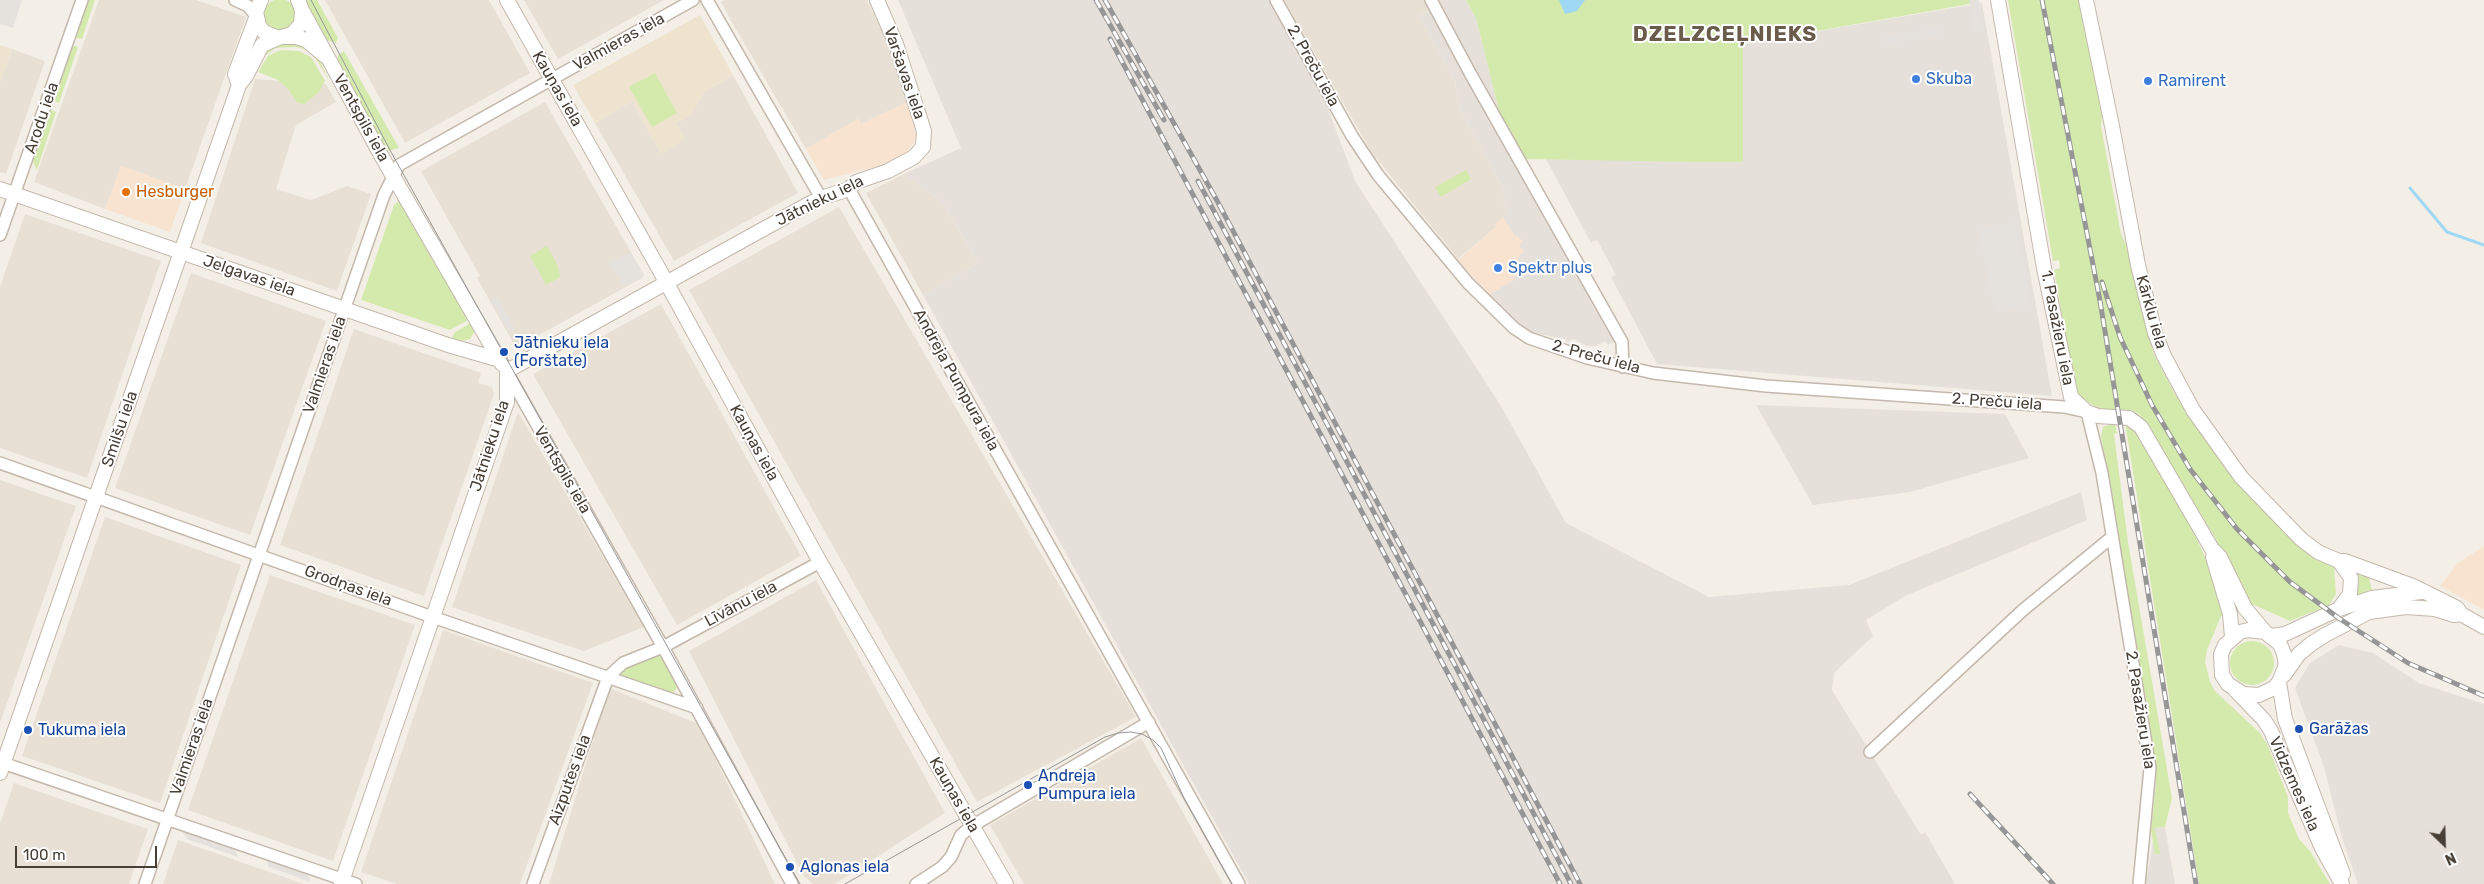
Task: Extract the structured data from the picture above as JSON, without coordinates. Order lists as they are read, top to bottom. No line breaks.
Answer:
{"streets":{"street":["Valmieras iela","2. Preču iela","Varšavas iela","Kauņas iela","Arodu iela","Ventspils iela","Jātnieku iela","Jelgavas iela","Kārklu iela","1. Pasažieru iela","Andreja Pumpura iela","Smilšu iela","Grodņas iela","Līvānu iela","2. Pasažieru iela","Aizputes iela","Vidzemes iela"]},"crossings":[["Valmieras iela","Kauņas iela"],["Valmieras iela","Ventspils iela"],["Valmieras iela","Jelgavas iela"],["Valmieras iela","Grodņas iela"],["2. Preču iela","1. Pasažieru iela"],["2. Preču iela","Vidzemes iela"],["Varšavas iela","Jātnieku iela"],["Kauņas iela","Jātnieku iela"],["Kauņas iela","Līvānu iela"],["Arodu iela","Jelgavas iela"],["Ventspils iela","Jātnieku iela"],["Ventspils iela","Jelgavas iela"],["Ventspils iela","Smilšu iela"],["Ventspils iela","Grodņas iela"],["Ventspils iela","Līvānu iela"],["Jātnieku iela","Jelgavas iela"],["Jātnieku iela","Andreja Pumpura iela"],["Jātnieku iela","Grodņas iela"],["Jelgavas iela","Smilšu iela"],["Kārklu iela","Vidzemes iela"],["1. Pasažieru iela","2. Pasažieru iela"],["1. Pasažieru iela","Vidzemes iela"],["Smilšu iela","Grodņas iela"],["Grodņas iela","Līvānu iela"],["Grodņas iela","Aizputes iela"],["Līvānu iela","Aizputes iela"]],"districts":["DZELZCEĻNIEKS"],"places":["Skuba","Ramirent","Hesburger","Spektr plus","Jātnieku iela (Forštate)","Garāžas","Tukuma iela","Andreja Pumpura iela","Aglonas iela"],"scale_bar":"100 m","north":"bottom right"}
